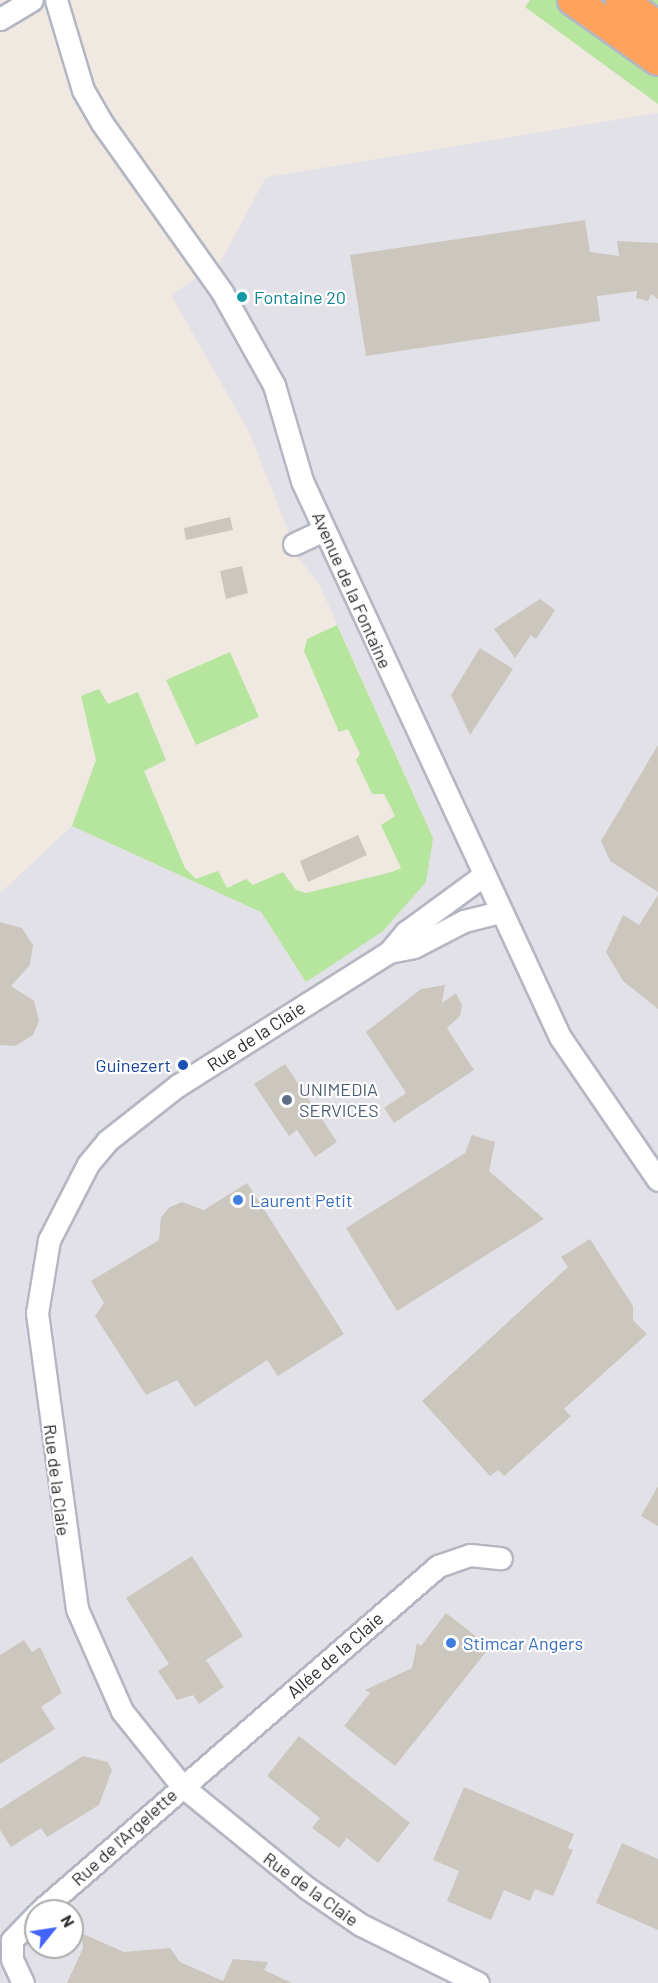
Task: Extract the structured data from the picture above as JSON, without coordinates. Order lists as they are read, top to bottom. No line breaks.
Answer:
{"streets":{"street":["Avenue de la Fontaine","Rue de la Claie","Allée de la Claie","Rue de l'Argelette"]},"crossings":[["Avenue de la Fontaine","Rue de la Claie"],["Rue de la Claie","Allée de la Claie"],["Rue de la Claie","Rue de l'Argelette"],["Allée de la Claie","Rue de l'Argelette"]],"places":["Fontaine 20","Guinezert","UNIMEDIA SERVICES","Laurent Petit","Stimcar Angers"],"north":"top right"}
